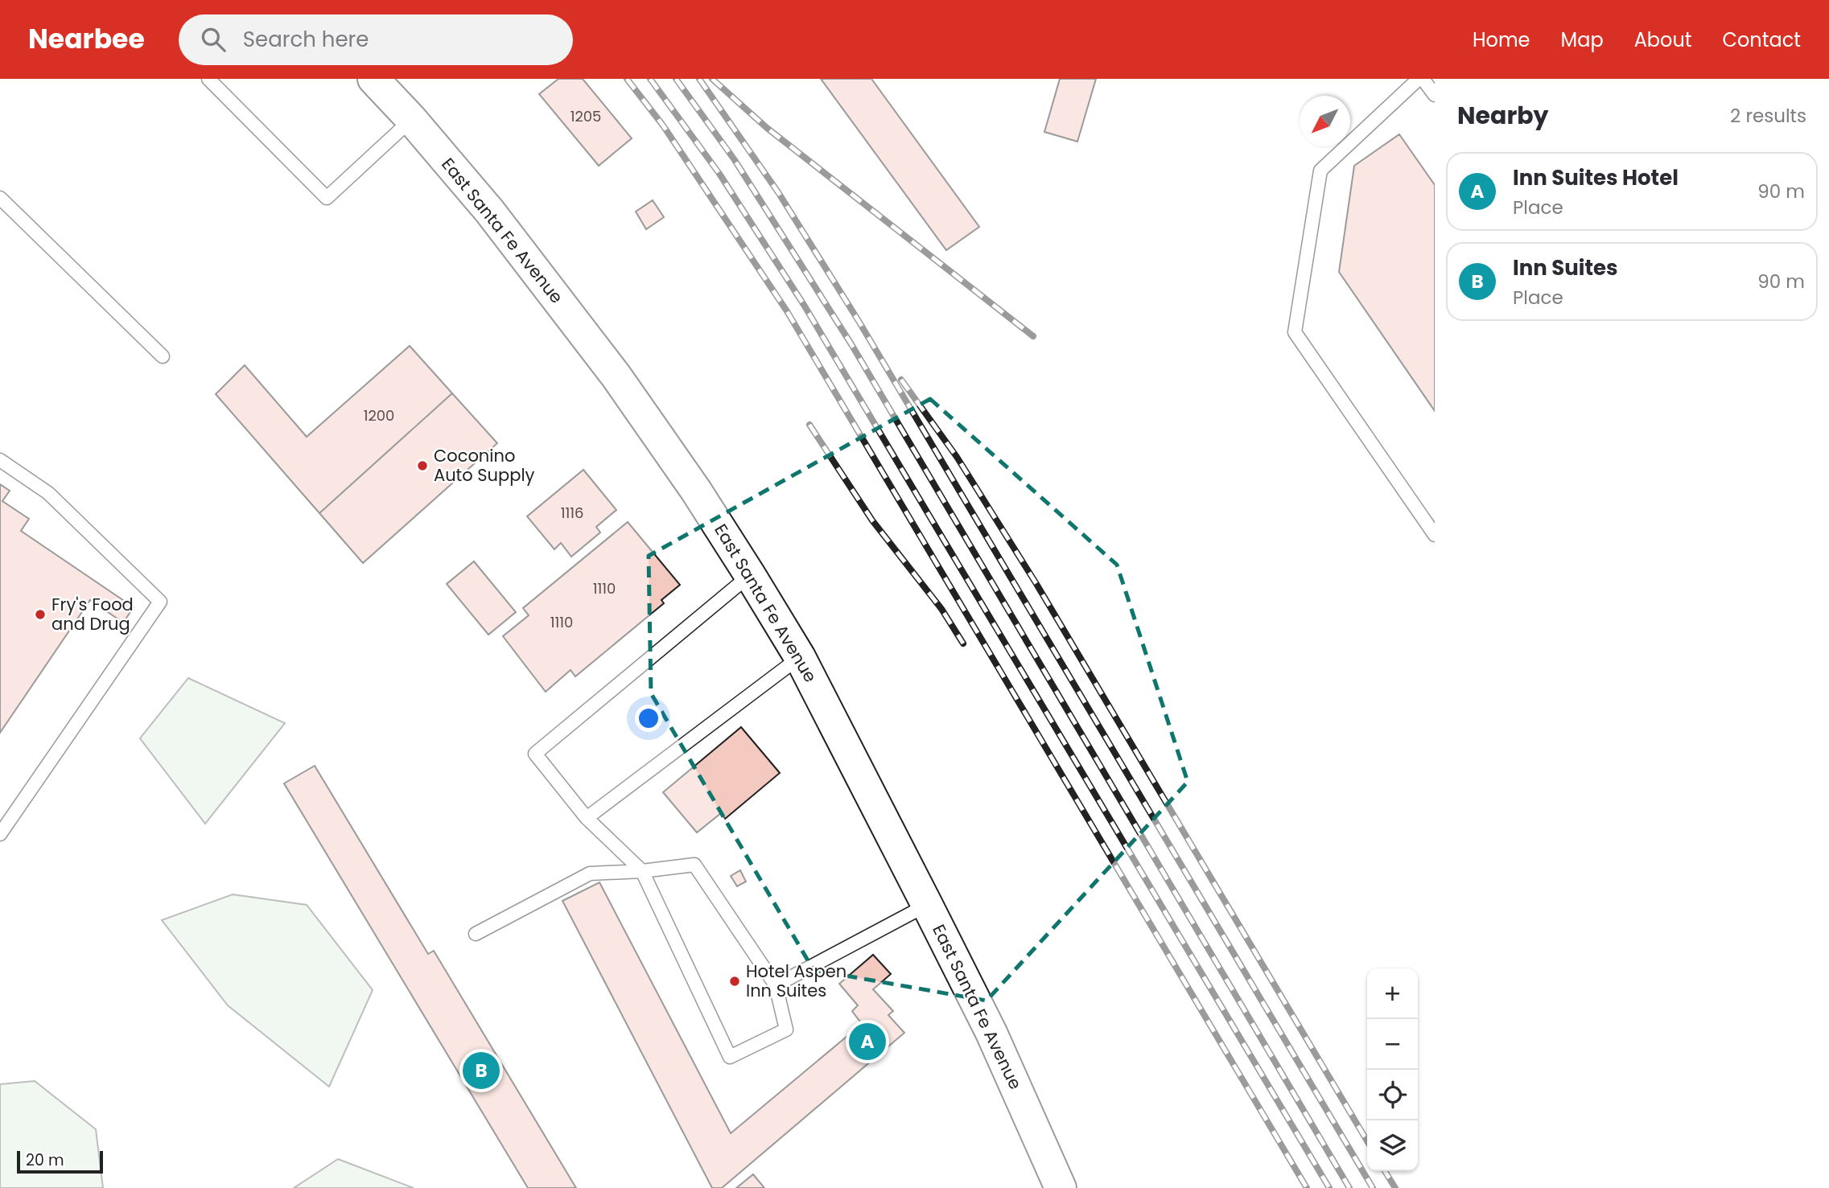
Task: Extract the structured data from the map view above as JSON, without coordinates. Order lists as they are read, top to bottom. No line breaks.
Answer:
{"streets":{"main road":["East Santa Fe Avenue"]},"places":["Coconino Auto Supply","Fry's Food and Drug","Hotel Aspen Inn Suites"],"house_numbers":["1205","1200","1116","1110","1110"],"scale_bar":"20 m","north":"bottom left","page":{"header":"Nearbee","search":"Search here","nav":["Home","Map","About","Contact"],"heading":["Nearby","2 results"],"list":[{"mark":"A","name":"Inn Suites Hotel","note":"Place","value":"90 m"},{"mark":"B","name":"Inn Suites","note":"Place","value":"90 m"}],"map_buttons":["+","−"],"pins":["A","B"],"scale":"20 m"}}
